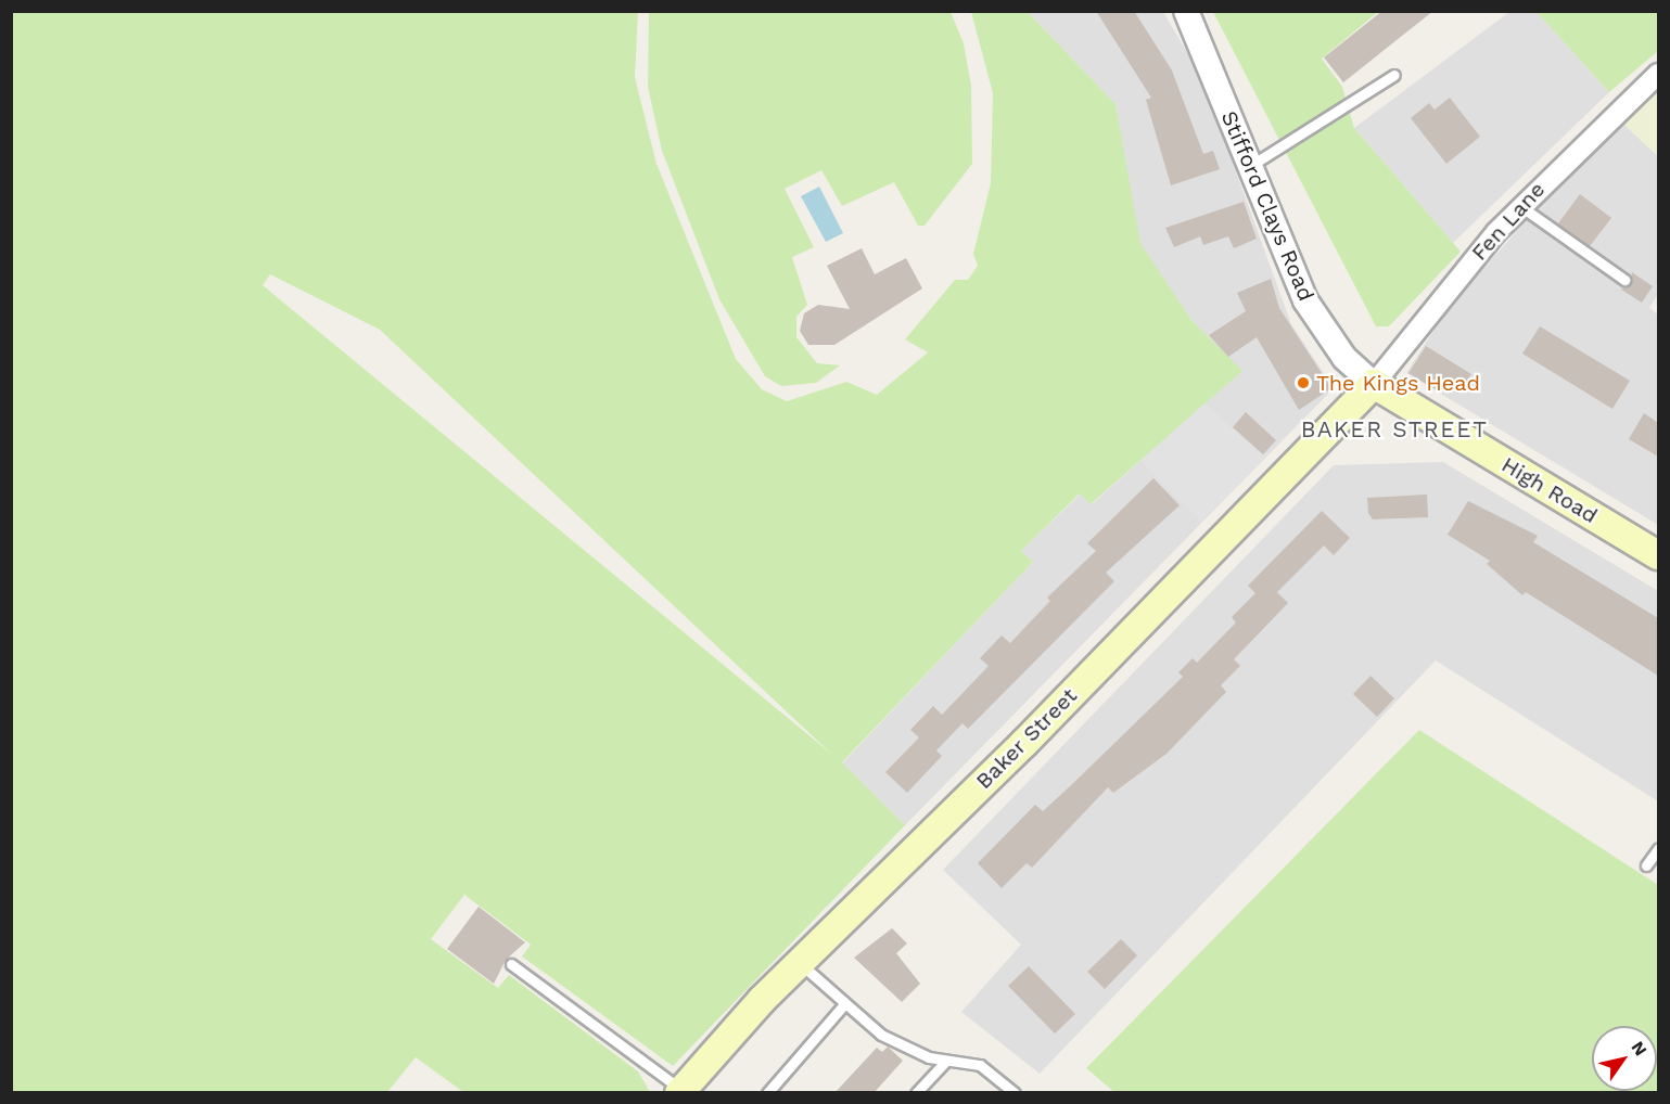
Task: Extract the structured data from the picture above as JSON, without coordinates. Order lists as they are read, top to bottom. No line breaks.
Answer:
{"streets":{"main road":["High Road","Baker Street"],"street":["Stifford Clays Road","Fen Lane"]},"crossings":[["Stifford Clays Road","Fen Lane"],["Stifford Clays Road","High Road"],["Stifford Clays Road","Baker Street"],["Fen Lane","High Road"],["Fen Lane","Baker Street"],["High Road","Baker Street"]],"districts":["BAKER STREET"],"places":["The Kings Head"],"north":"top right"}
